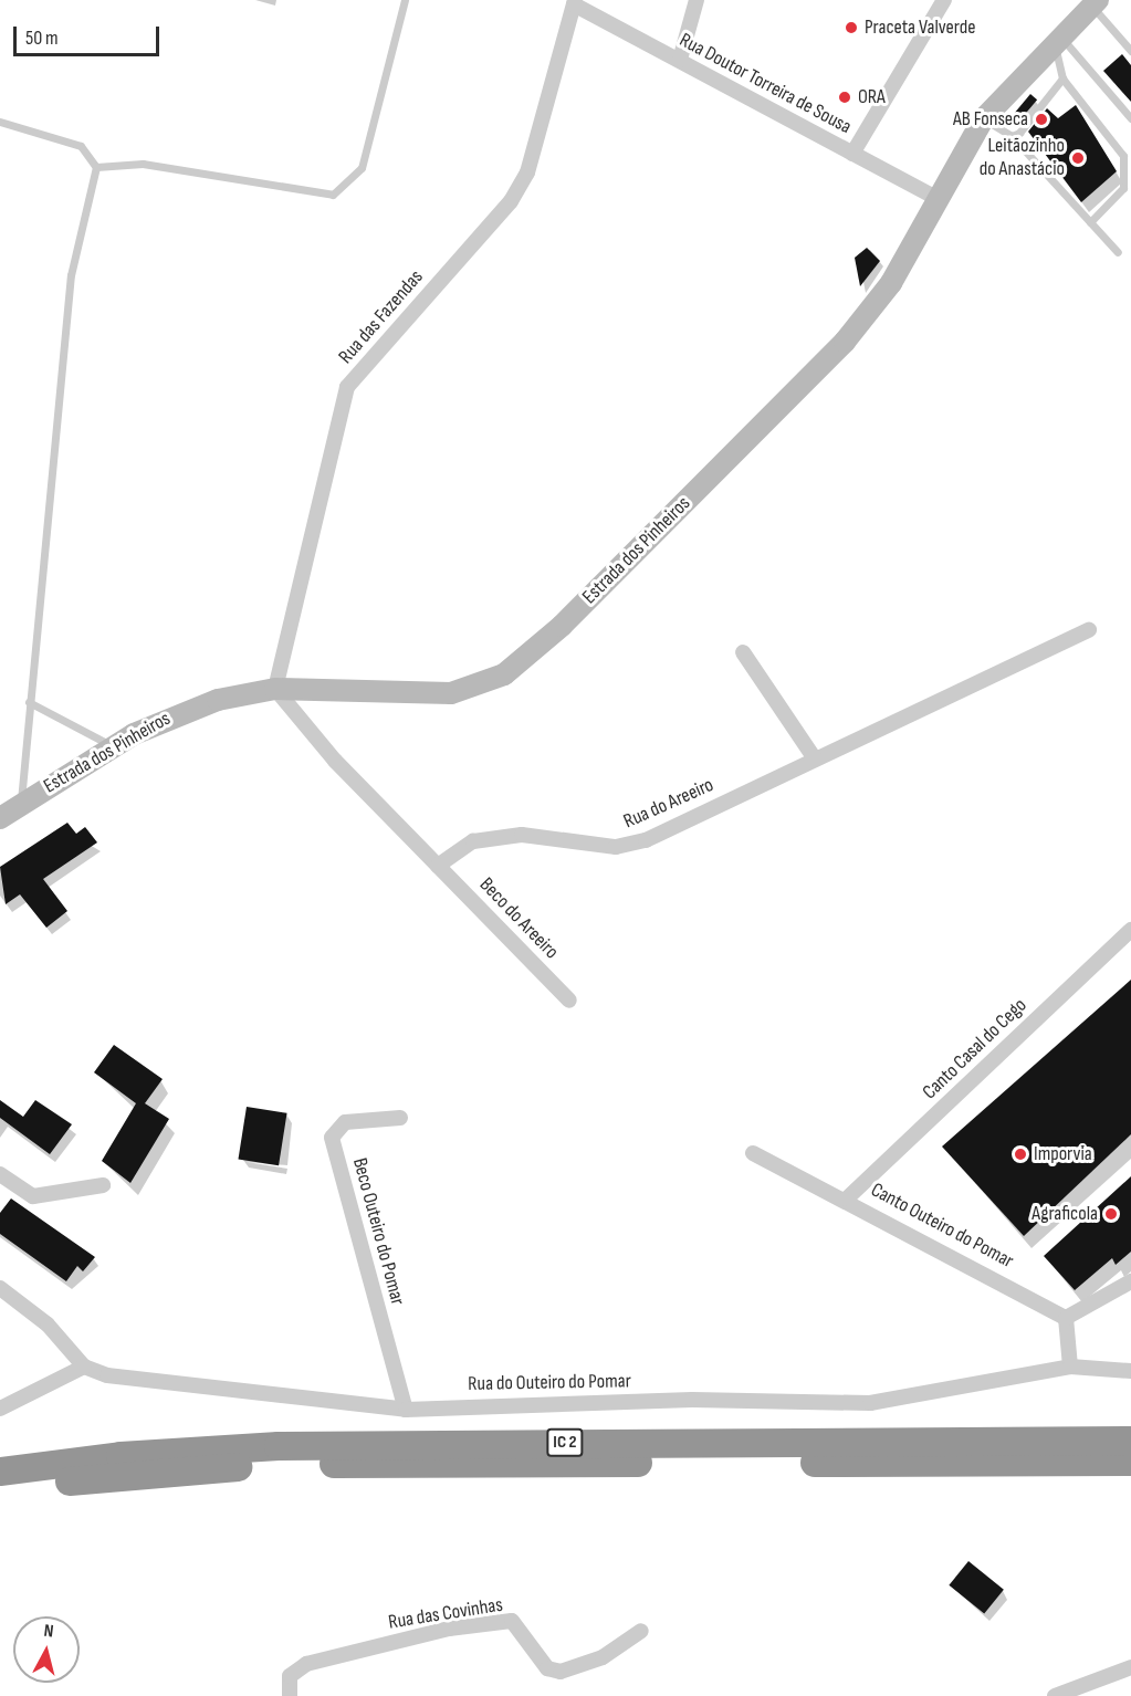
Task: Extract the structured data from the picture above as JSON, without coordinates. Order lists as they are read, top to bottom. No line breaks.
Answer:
{"streets":{"highway":["IC 2"],"main road":["Estrada dos Pinheiros"],"street":["Rua Doutor Torreira de Sousa","Rua das Fazendas","Rua do Areeiro","Beco do Areeiro","Canto Casal do Cego","Canto Outeiro do Pomar","Beco Outeiro do Pomar","Rua do Outeiro do Pomar","Rua das Covinhas"]},"crossings":[["Rua Doutor Torreira de Sousa","Rua das Fazendas"],["Rua Doutor Torreira de Sousa","Estrada dos Pinheiros"],["Rua das Fazendas","Estrada dos Pinheiros"],["Rua do Areeiro","Beco do Areeiro"],["Canto Casal do Cego","Canto Outeiro do Pomar"],["Beco Outeiro do Pomar","Rua do Outeiro do Pomar"]],"places":["Praceta Valverde","ORA","AB Fonseca","Leitãozinho do Anastácio","Imporvia","Agraficola"],"scale_bar":"50 m","north":"top"}
